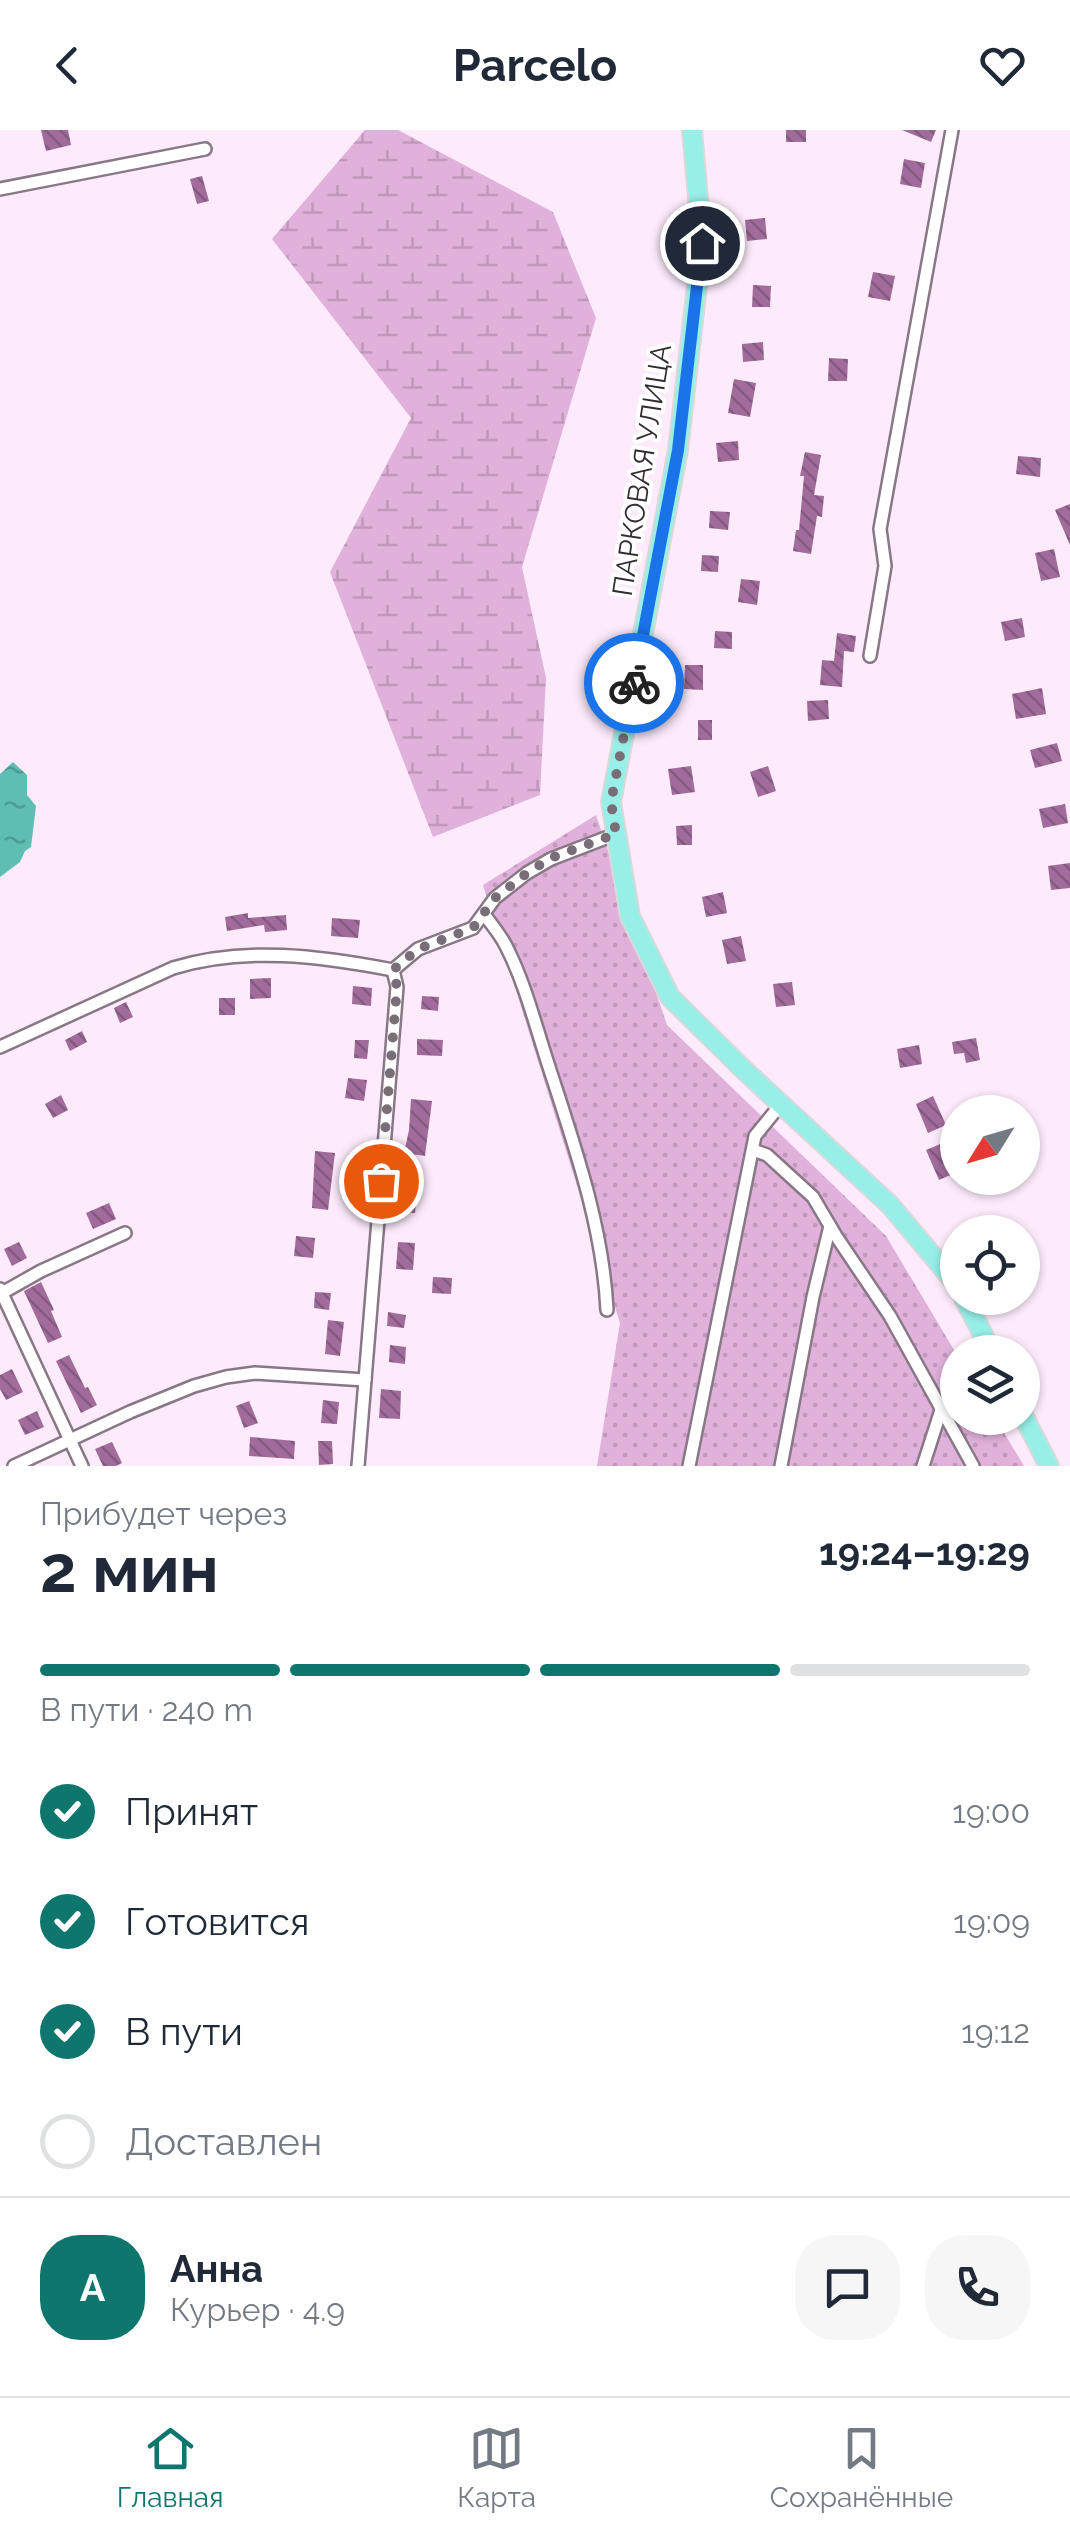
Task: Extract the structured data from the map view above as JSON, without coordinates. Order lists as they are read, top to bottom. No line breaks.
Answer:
{"streets":{"main road":["ПАРКОВАЯ УЛИЦА"]},"north":"bottom left","page":{"header":"Parcelo","heading":["2 мин","Прибудет через","19:24–19:29"],"panel":["Анна","Курьер · 4.9"],"bar":"В пути · 240 m","list":[["Принят","19:00"],["Готовится","19:09"],["В пути","19:12"],"Доставлен"],"round":"А","tabs":["Главная","Карта","Сохранённые"]}}
